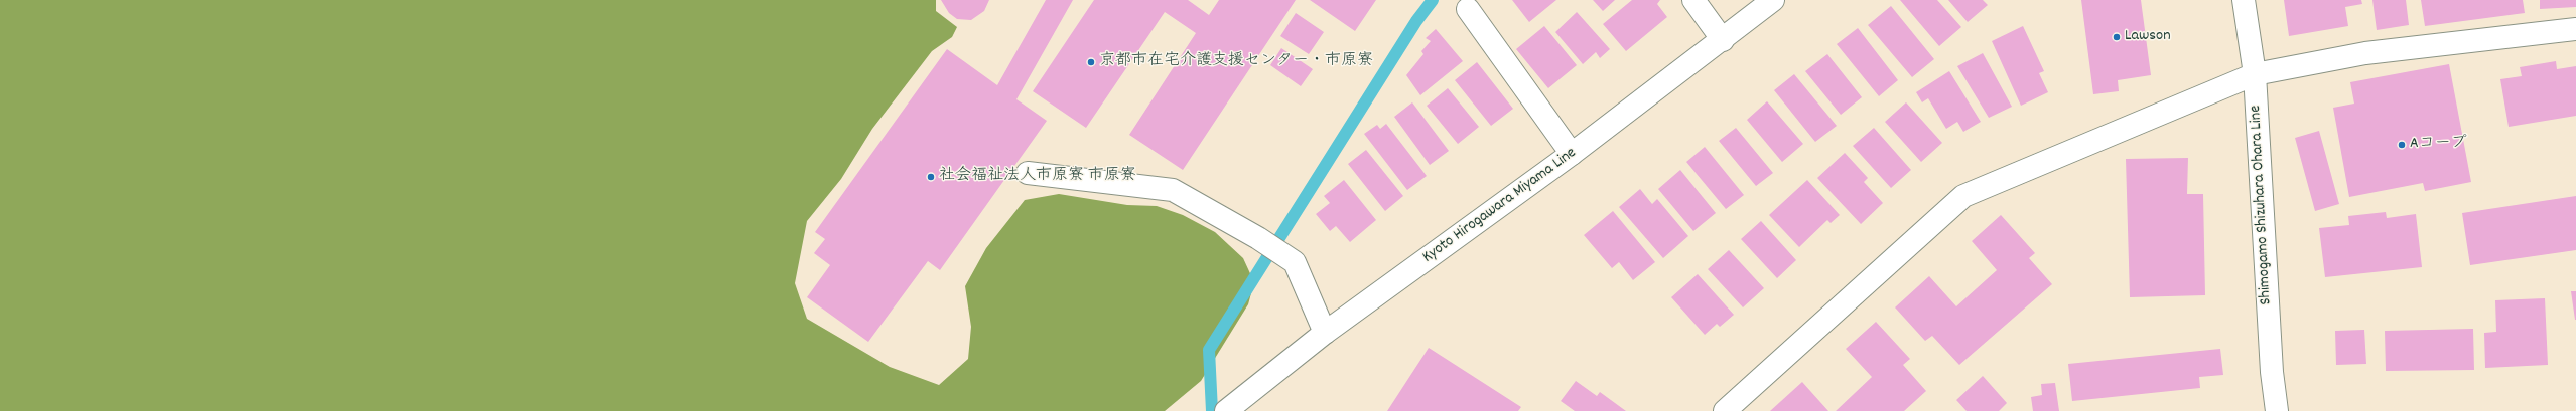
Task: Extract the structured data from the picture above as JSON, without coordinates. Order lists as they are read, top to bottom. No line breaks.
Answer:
{"streets":{"street":["Shimogamo Shizuhara Ohara Line","Kyoto Hirogawara Miyama Line"]},"places":["Lawson","京都市在宅介護支援センター・市原寮","Aコープ","社会福祉法人市原寮 市原寮"]}
